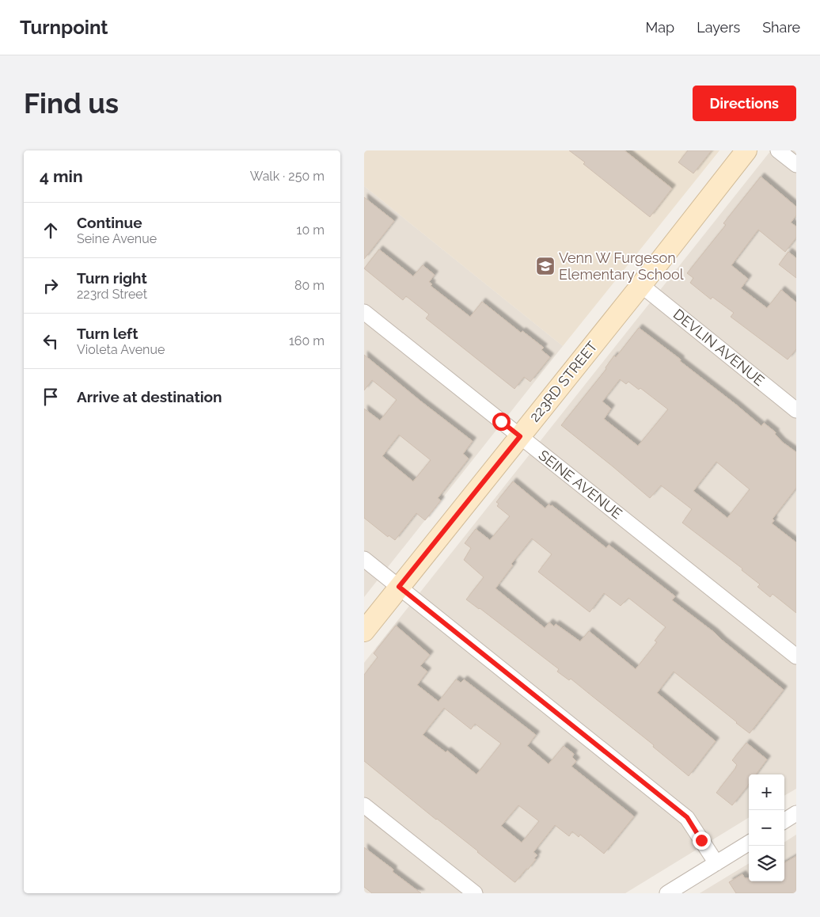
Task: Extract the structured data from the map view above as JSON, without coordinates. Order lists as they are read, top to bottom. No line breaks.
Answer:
{"streets":{"street":["DEVLIN AVENUE","223RD STREET","SEINE AVENUE"]},"crossings":[["DEVLIN AVENUE","223RD STREET"],["223RD STREET","SEINE AVENUE"]],"places":{"school or university":["Venn W Furgeson Elementary School"]},"page":{"header":"Turnpoint","nav":["Map","Layers","Share"],"buttons":"Directions","title":"Find us","heading":["4 min","Walk · 250 m"],"list":[["Continue","Seine Avenue","10 m"],["Turn right","223rd Street","80 m"],["Turn left","Violeta Avenue","160 m"],"Arrive at destination"],"map_buttons":["+","−"]}}
